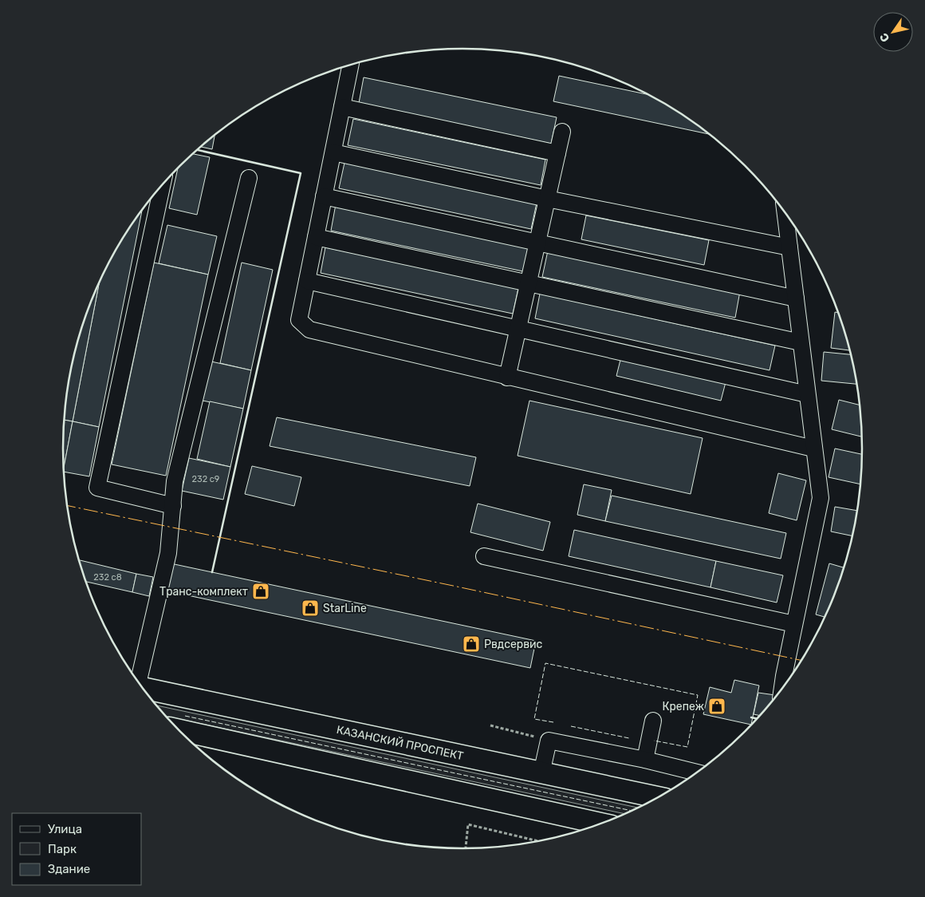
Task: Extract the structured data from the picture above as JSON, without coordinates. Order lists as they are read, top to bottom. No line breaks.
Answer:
{"streets":{"main road":["КАЗАНСКИЙ ПРОСПЕКТ"]},"places":{"shop":["Транс-комплект","StarLine","Рвдсервис","Крепеж"]},"house_numbers":["232 с9","232 с8"],"legend":["Улица","Парк","Здание"],"north":"bottom left"}
